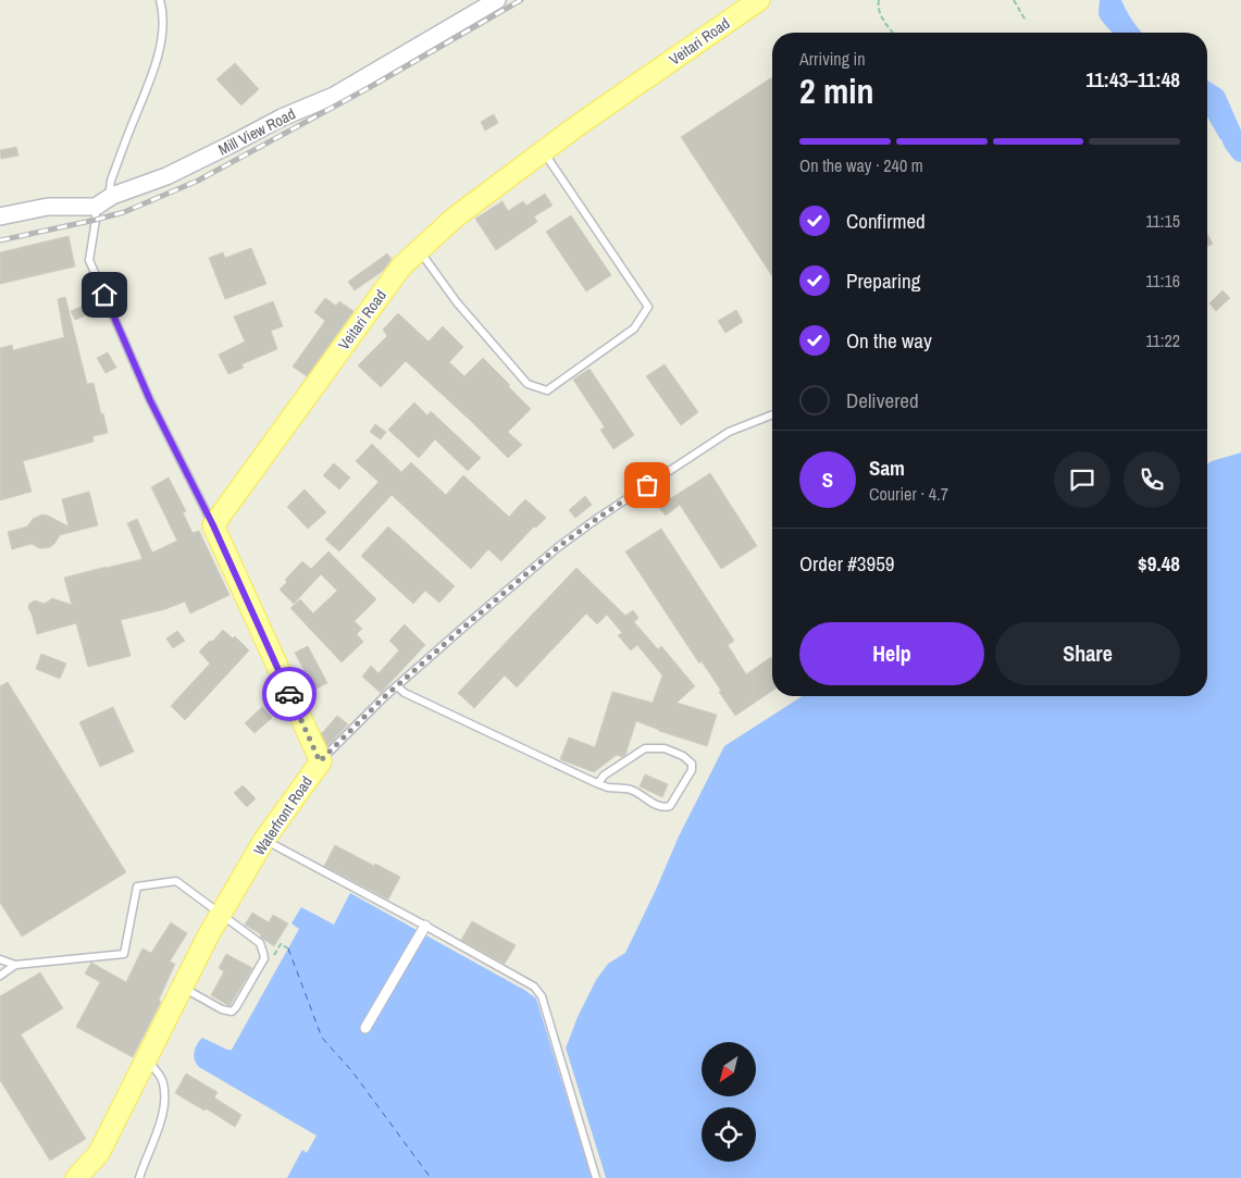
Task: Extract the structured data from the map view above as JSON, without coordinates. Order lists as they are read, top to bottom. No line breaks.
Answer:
{"streets":{"main road":["Veitari Road","Waterfront Road"],"street":["Mill View Road"]},"north":"bottom left","page":{"heading":["2 min","Arriving in","11:43–11:48"],"panel":["Sam","Courier · 4.7","Order #3959","$9.48"],"bar":"On the way · 240 m","list":[["Confirmed","11:15"],["Preparing","11:16"],["On the way","11:22"],"Delivered"],"round":"S","buttons":["Help","Share"]}}
